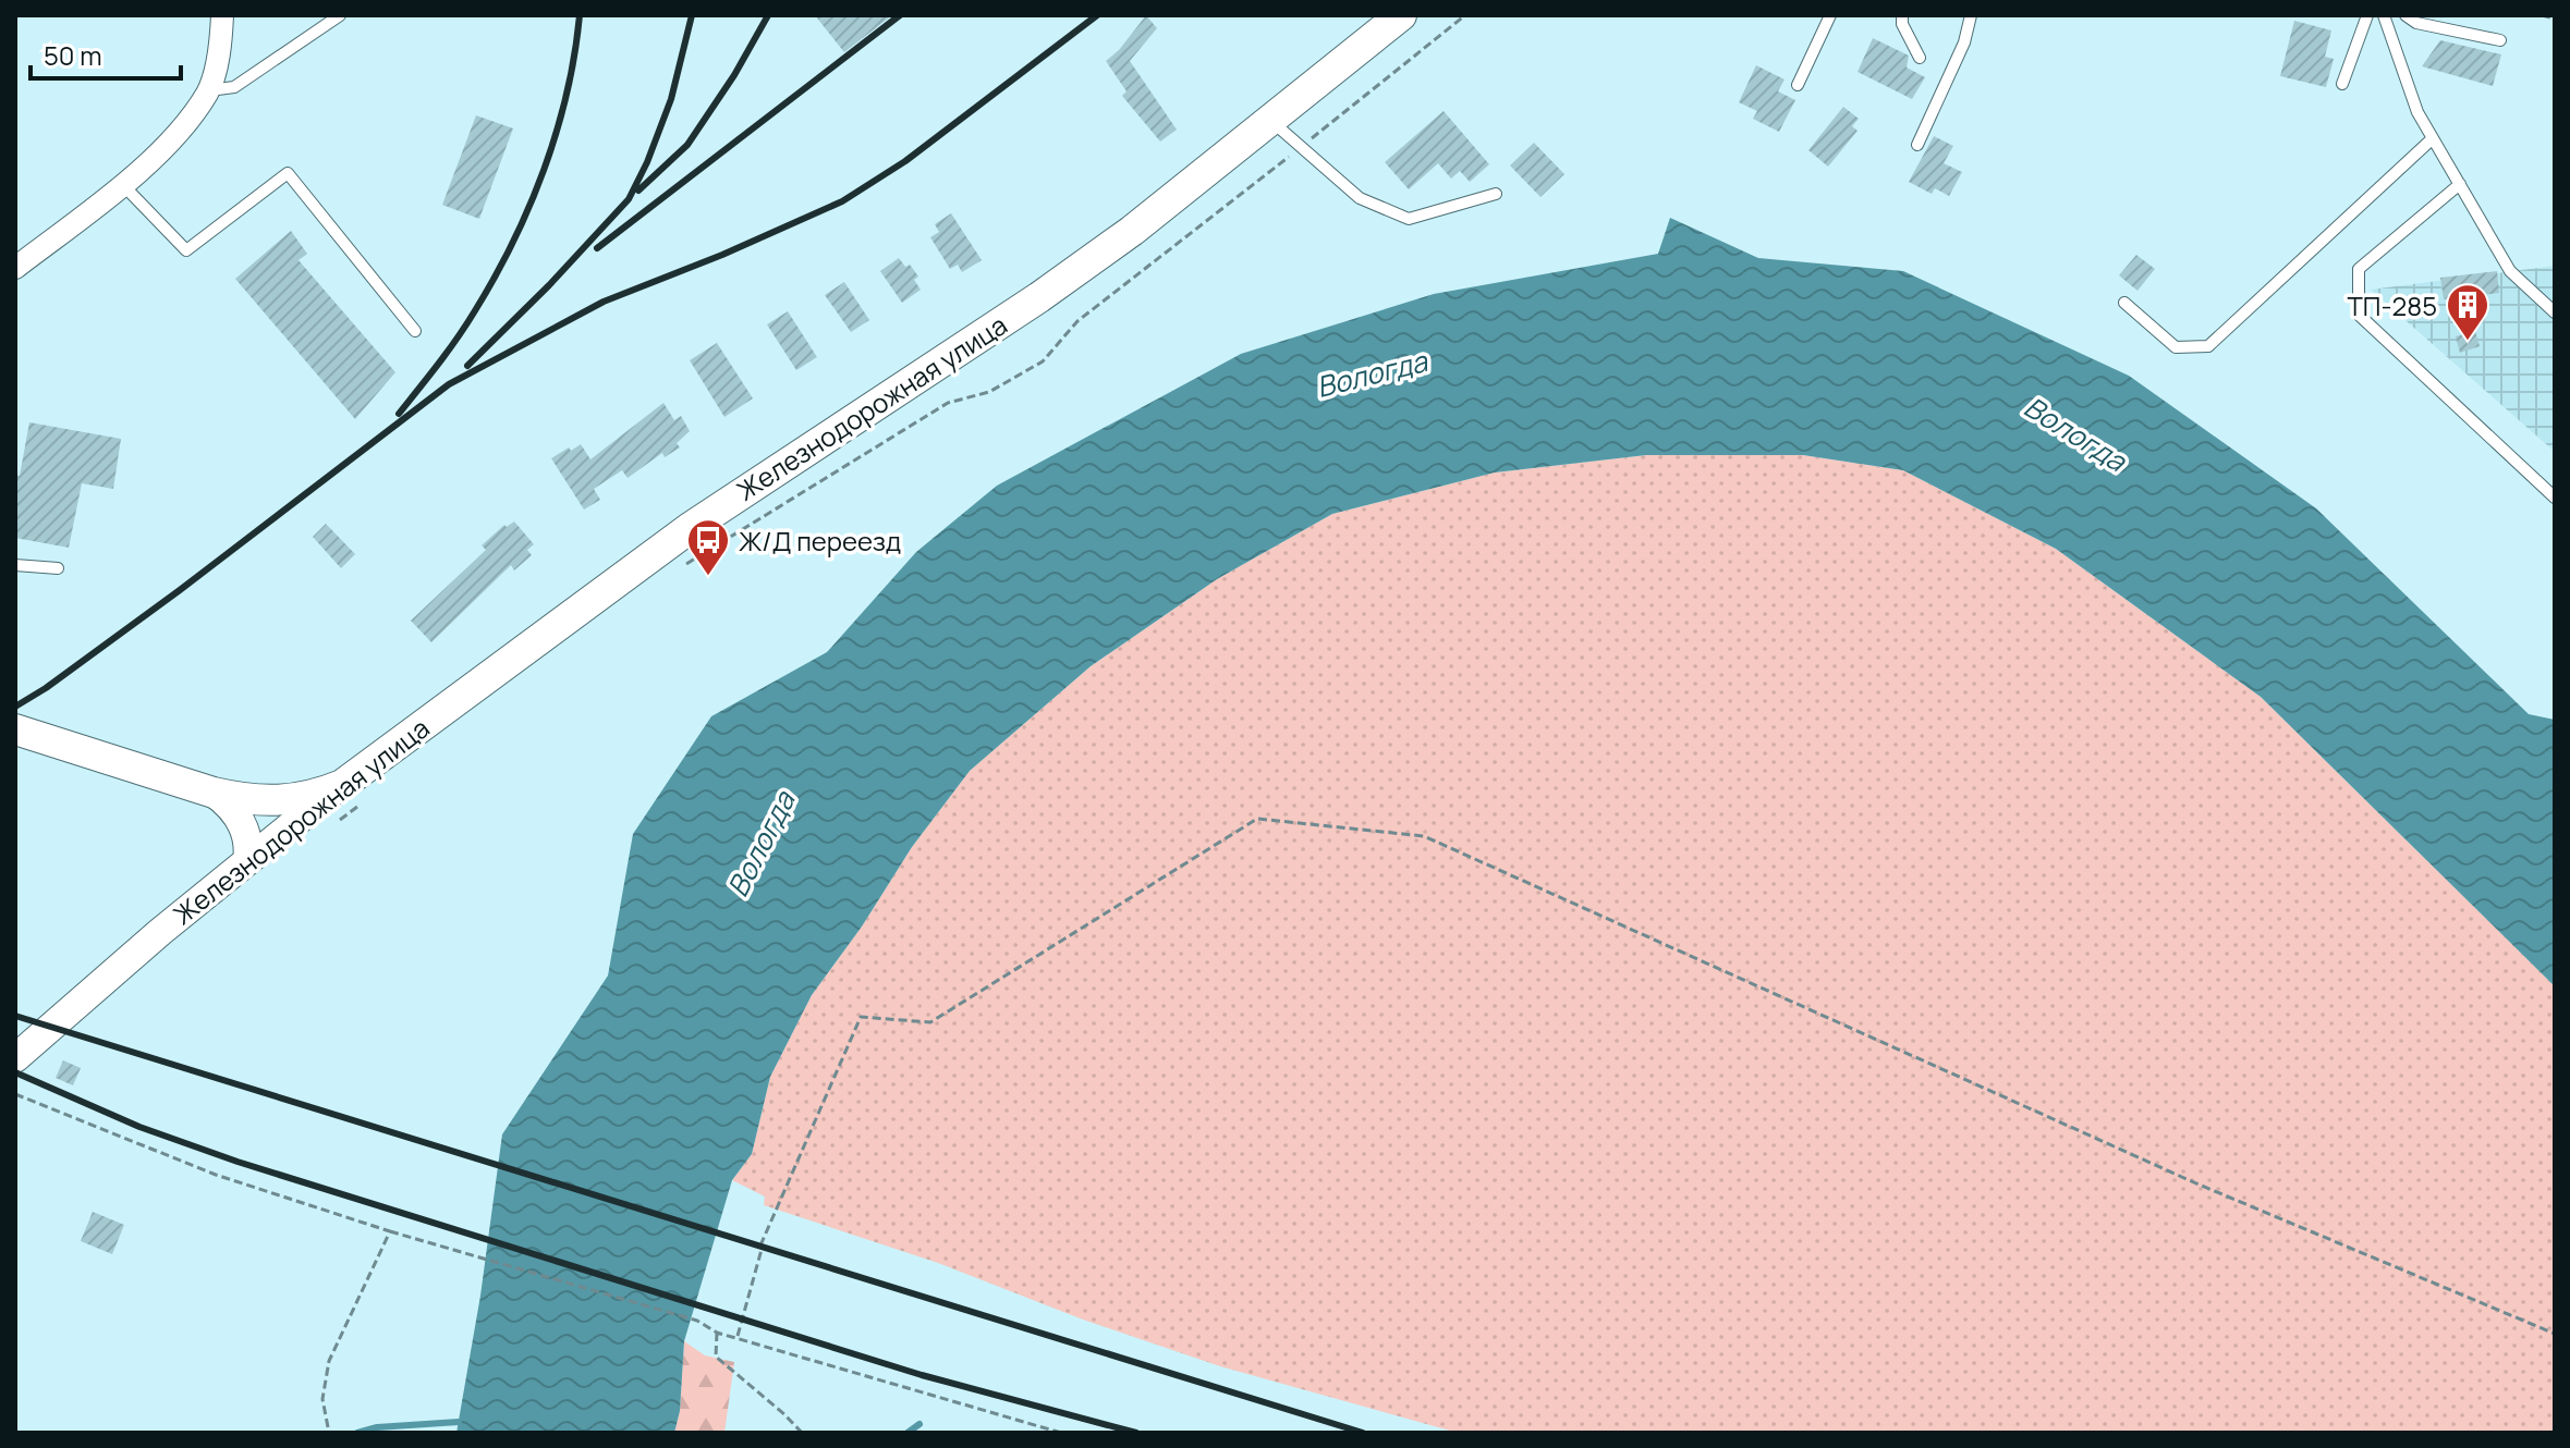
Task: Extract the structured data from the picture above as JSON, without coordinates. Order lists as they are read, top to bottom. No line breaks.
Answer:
{"streets":{"main road":["Железнодорожная улица"]},"water":["Вологда"],"places":{"building":["ТП-285"],"bus stop":["Ж/Д переезд"]},"scale_bar":"50 m"}
